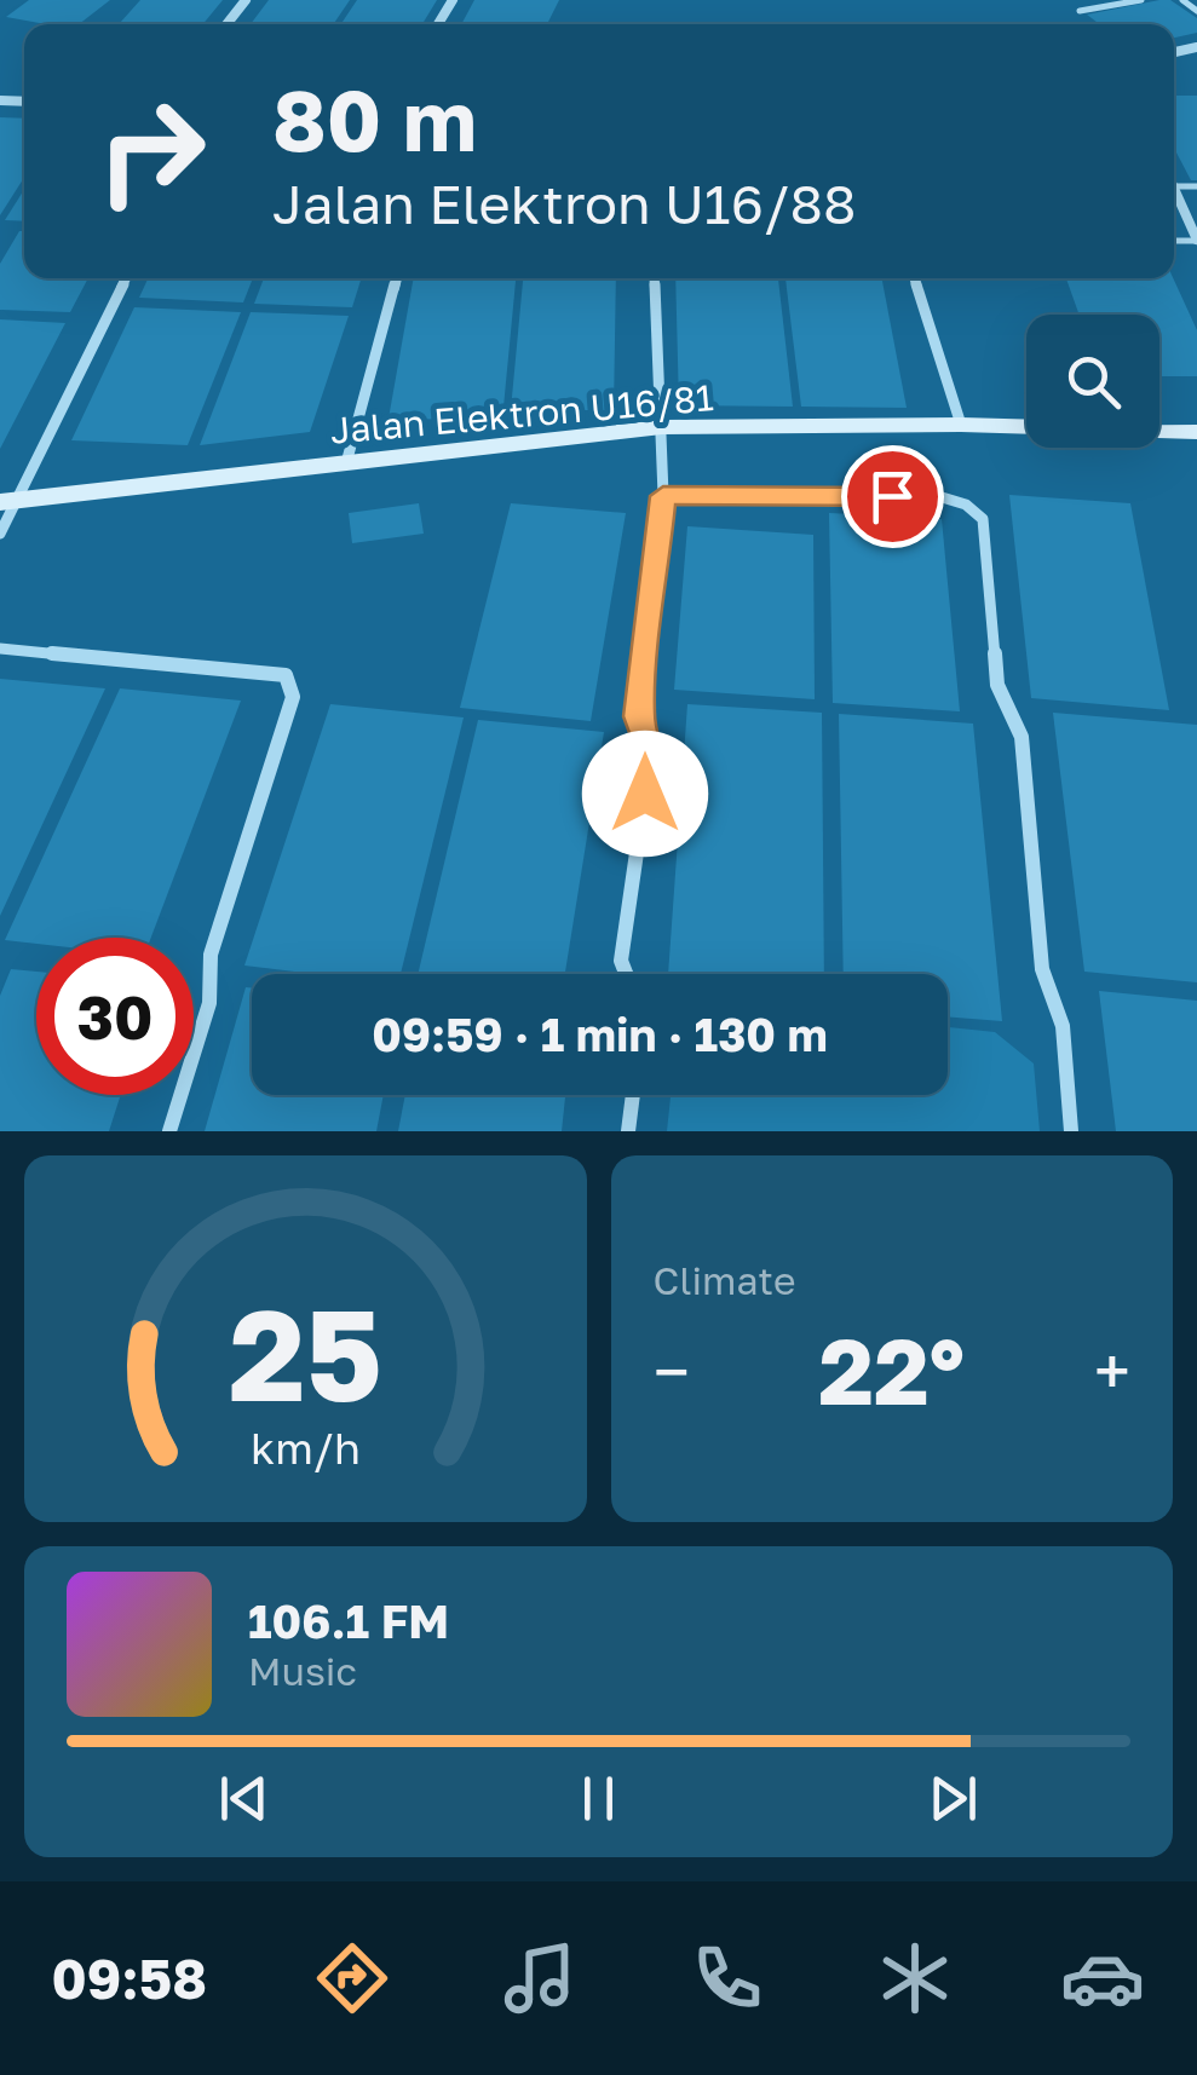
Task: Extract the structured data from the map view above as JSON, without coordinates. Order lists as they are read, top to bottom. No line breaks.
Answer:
{"streets":{"street":["Jalan Elektron U16/81"]},"page":{"turn":["80 m","Jalan Elektron U16/88"],"limit":"30","trip":"09:59 · 1 min · 130 m","tile":"Climate","heat":["−","22°","+"],"song":["106.1 FM","Music"],"tabs":"09:58","gauge":["25","km/h"]}}
